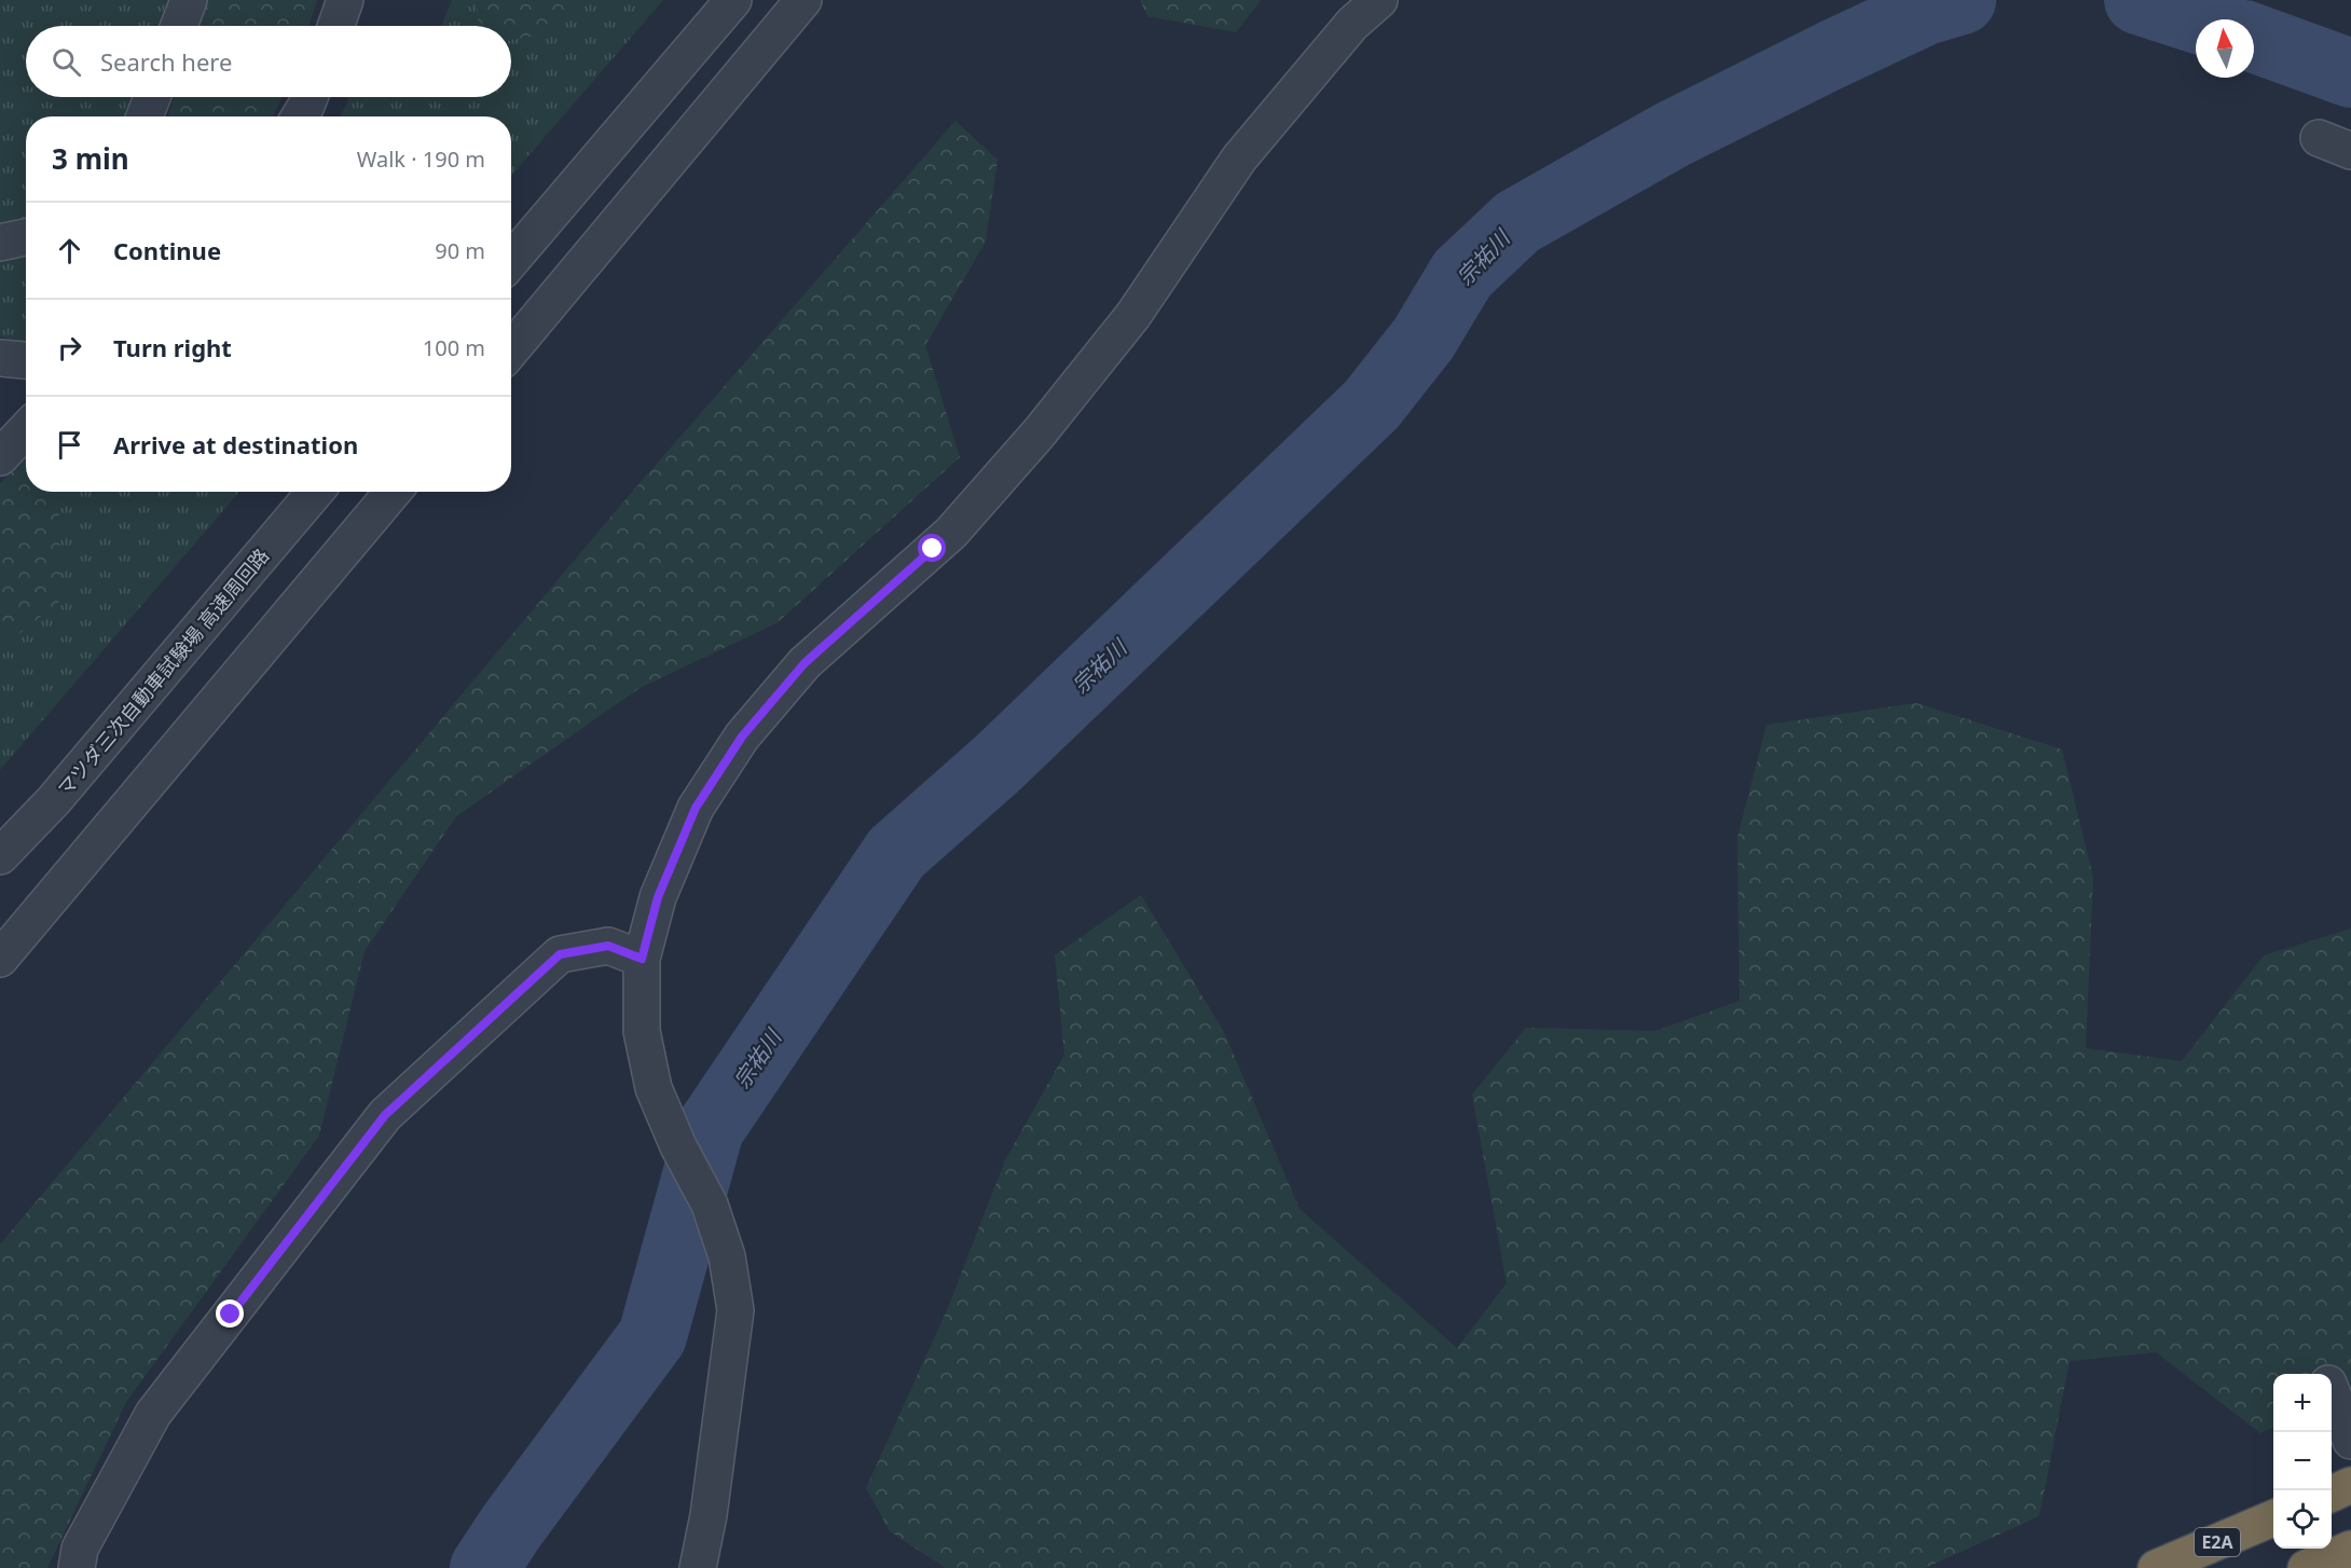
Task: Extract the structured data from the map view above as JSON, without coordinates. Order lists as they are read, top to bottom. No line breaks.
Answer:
{"streets":{"highway":["E2A"],"street":["マツダ三次自動車試験場 高速周回路"]},"water":["宗祐川"],"north":"top","page":{"search":"Search here","heading":["3 min","Walk · 190 m"],"list":[["Continue","90 m"],["Turn right","100 m"],"Arrive at destination"],"map_buttons":["+","−"]}}
